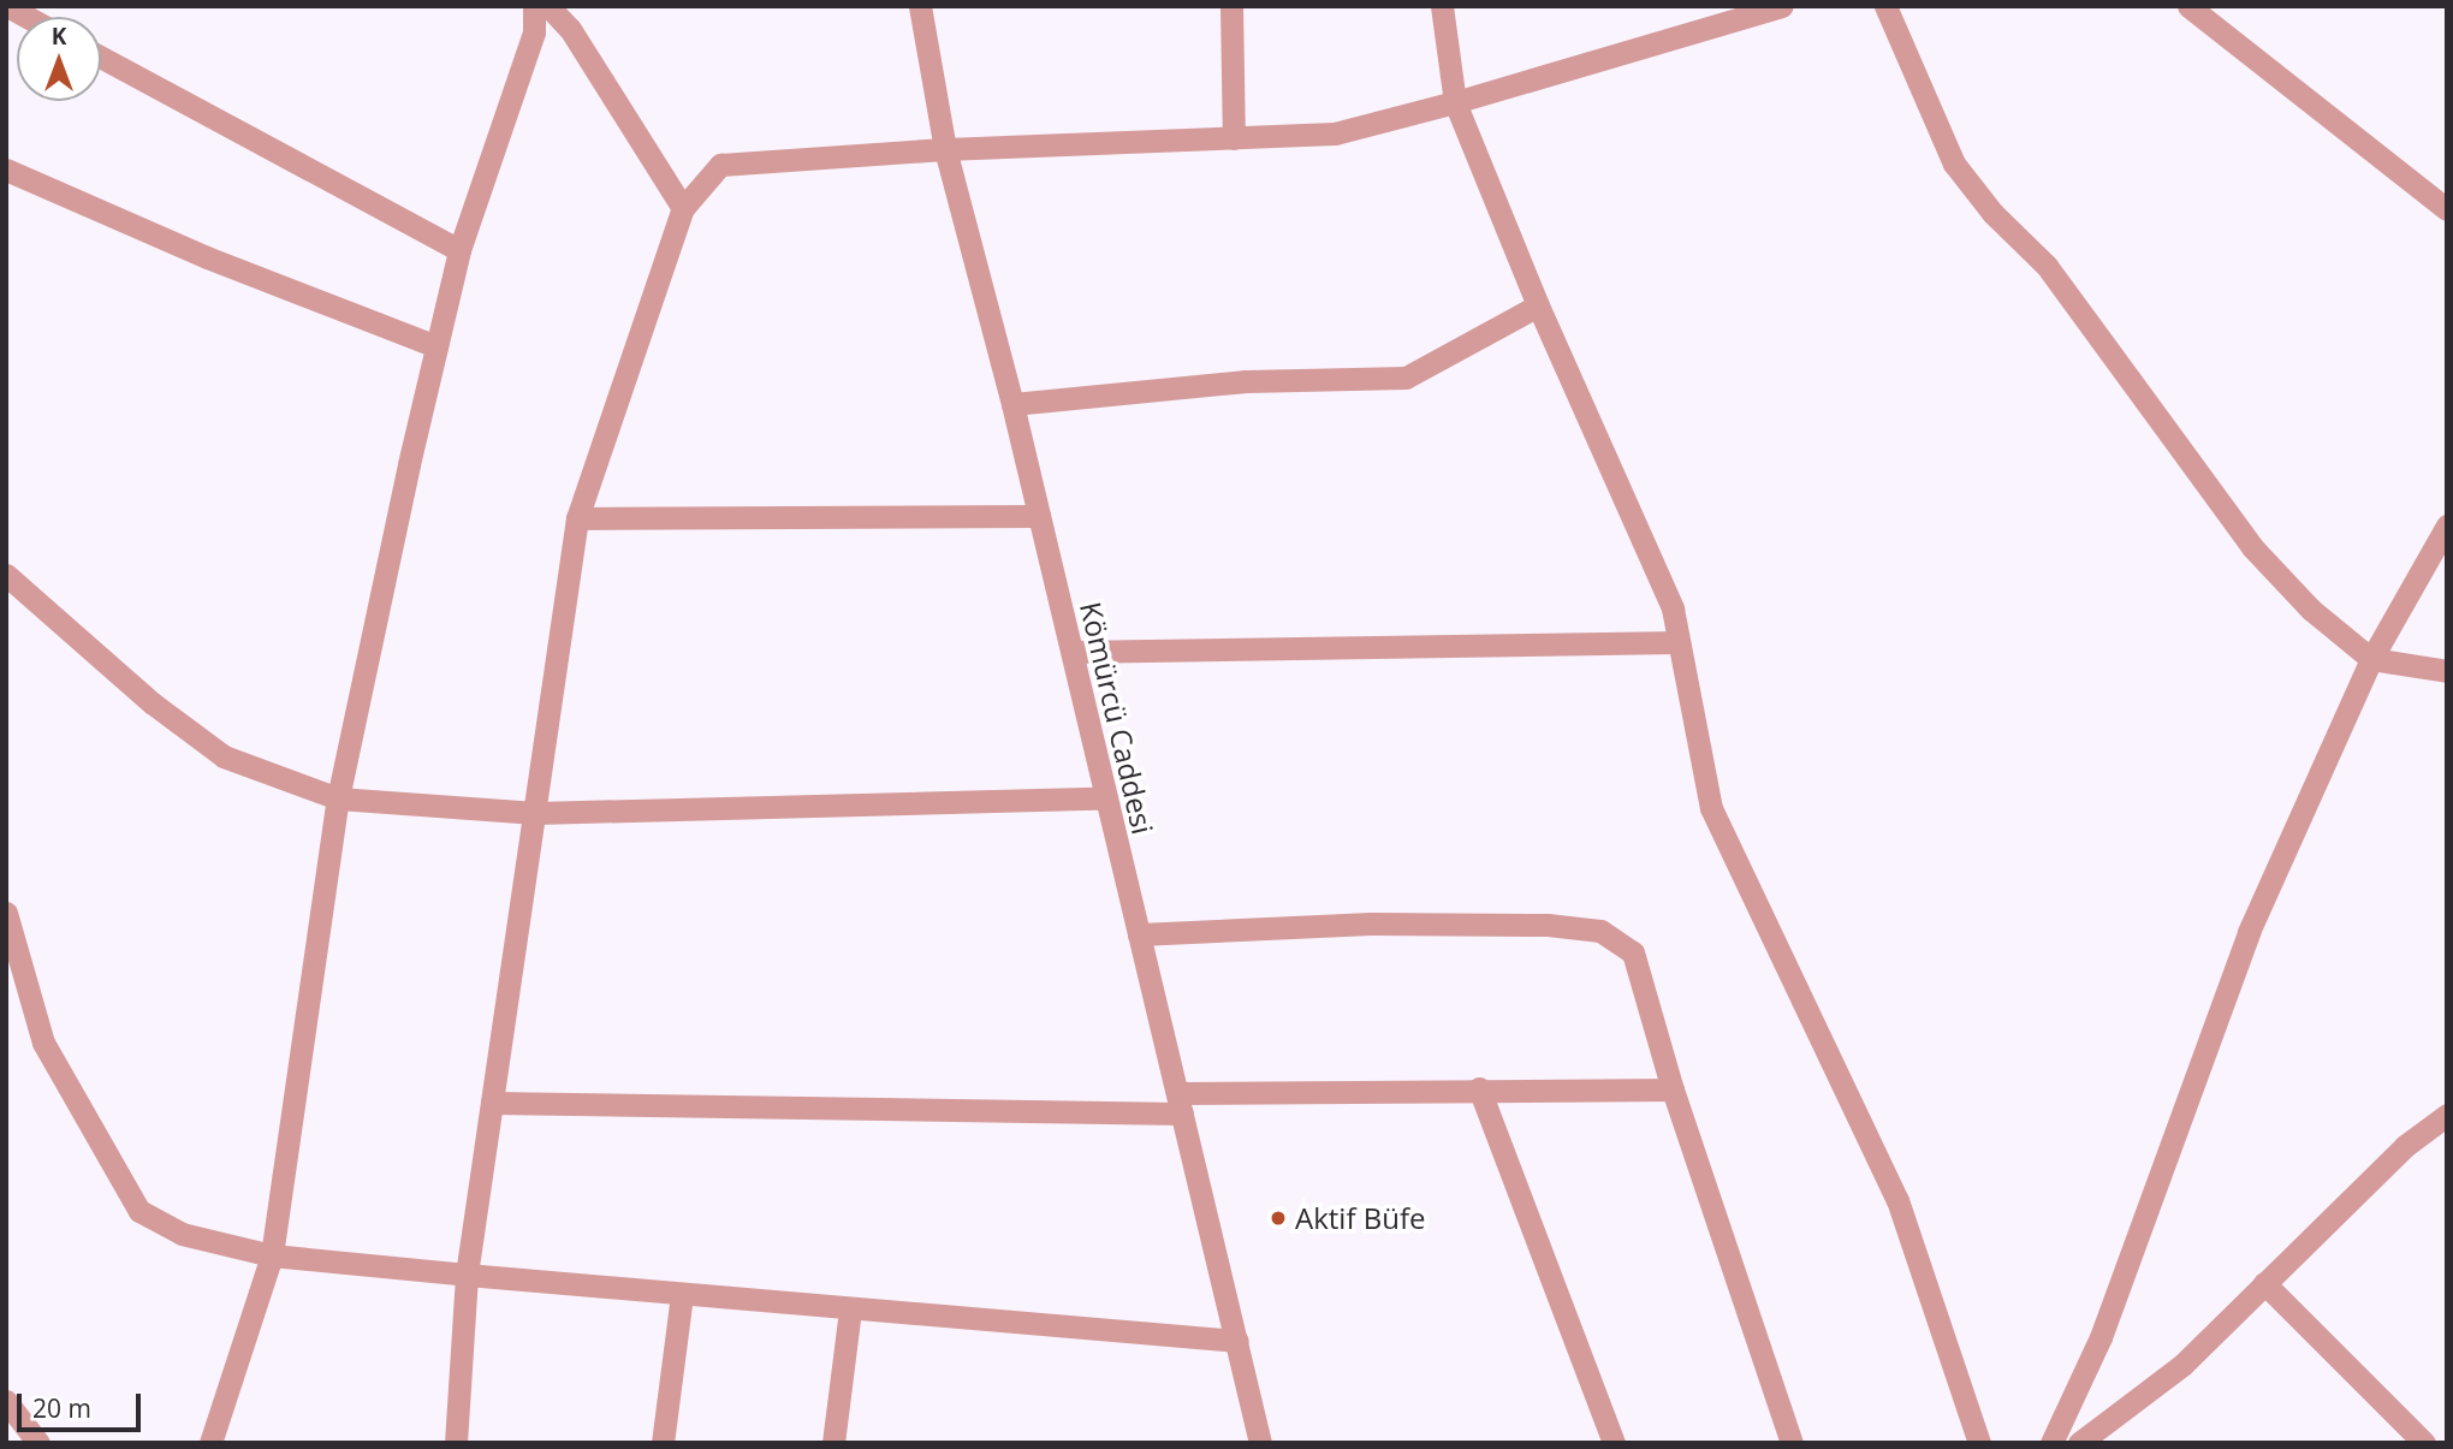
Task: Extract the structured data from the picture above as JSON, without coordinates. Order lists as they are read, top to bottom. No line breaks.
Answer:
{"streets":{"street":["Kömürcü Caddesi"]},"places":["Aktif Büfe"],"scale_bar":"20 m","north":"top"}
